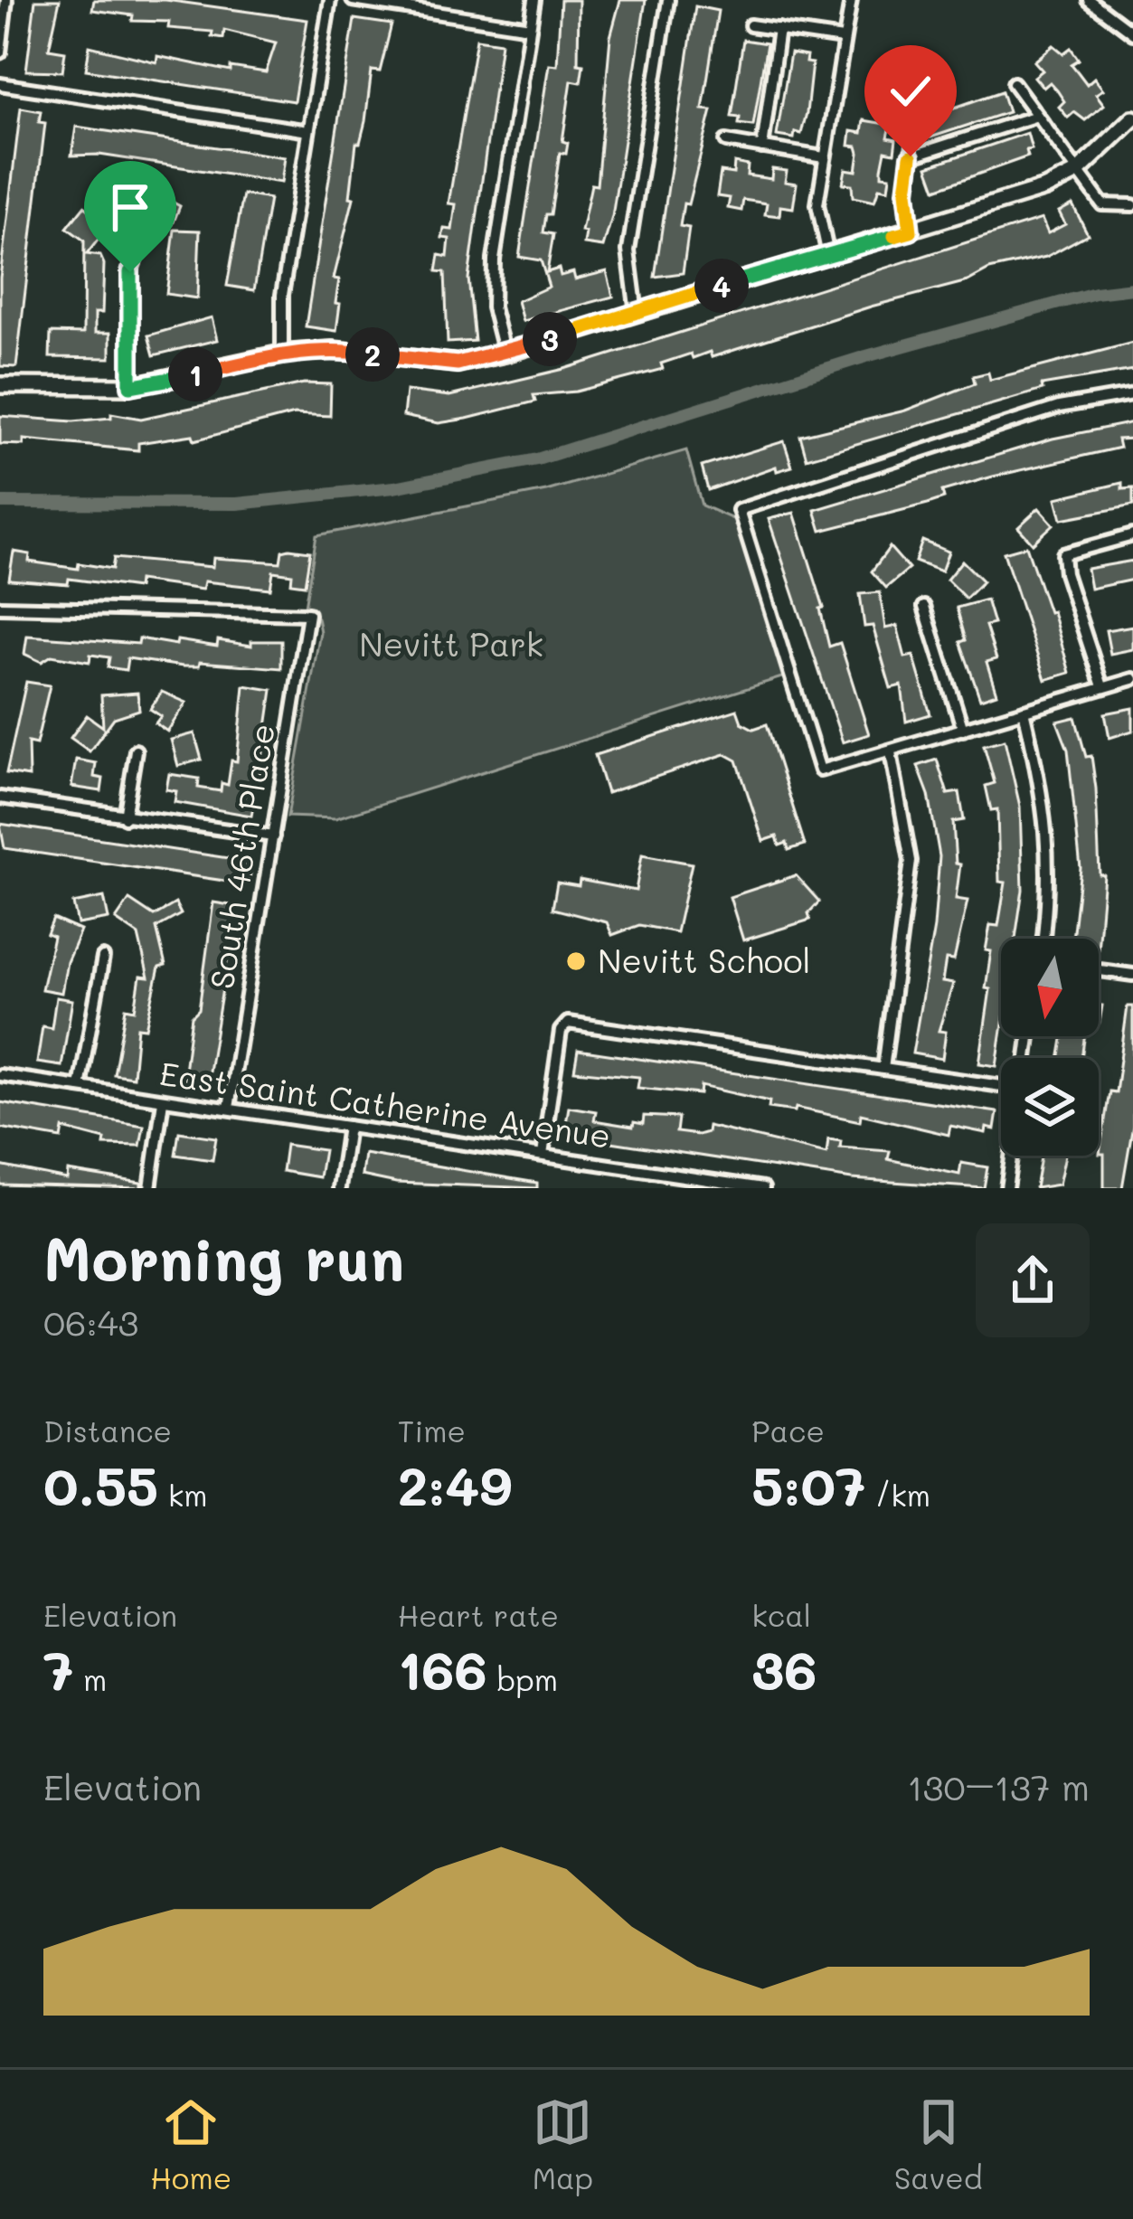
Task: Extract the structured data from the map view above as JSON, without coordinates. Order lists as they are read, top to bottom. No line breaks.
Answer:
{"streets":{"street":["South 46th Place","East Saint Catherine Avenue"]},"crossings":[["South 46th Place","East Saint Catherine Avenue"]],"parks":["Nevitt Park"],"places":["Nevitt School"],"north":"bottom","page":{"pins":["4","3","2","1"],"heading":["Morning run","06:43"],"stats":[["Distance","0.55 km"],["Time","2:49"],["Pace","5:07 /km"],["Elevation","7 m"],["Heart rate","166 bpm"],["kcal","36"]],"chart":["Elevation","130–137 m"],"tabs":["Home","Map","Saved"]}}
